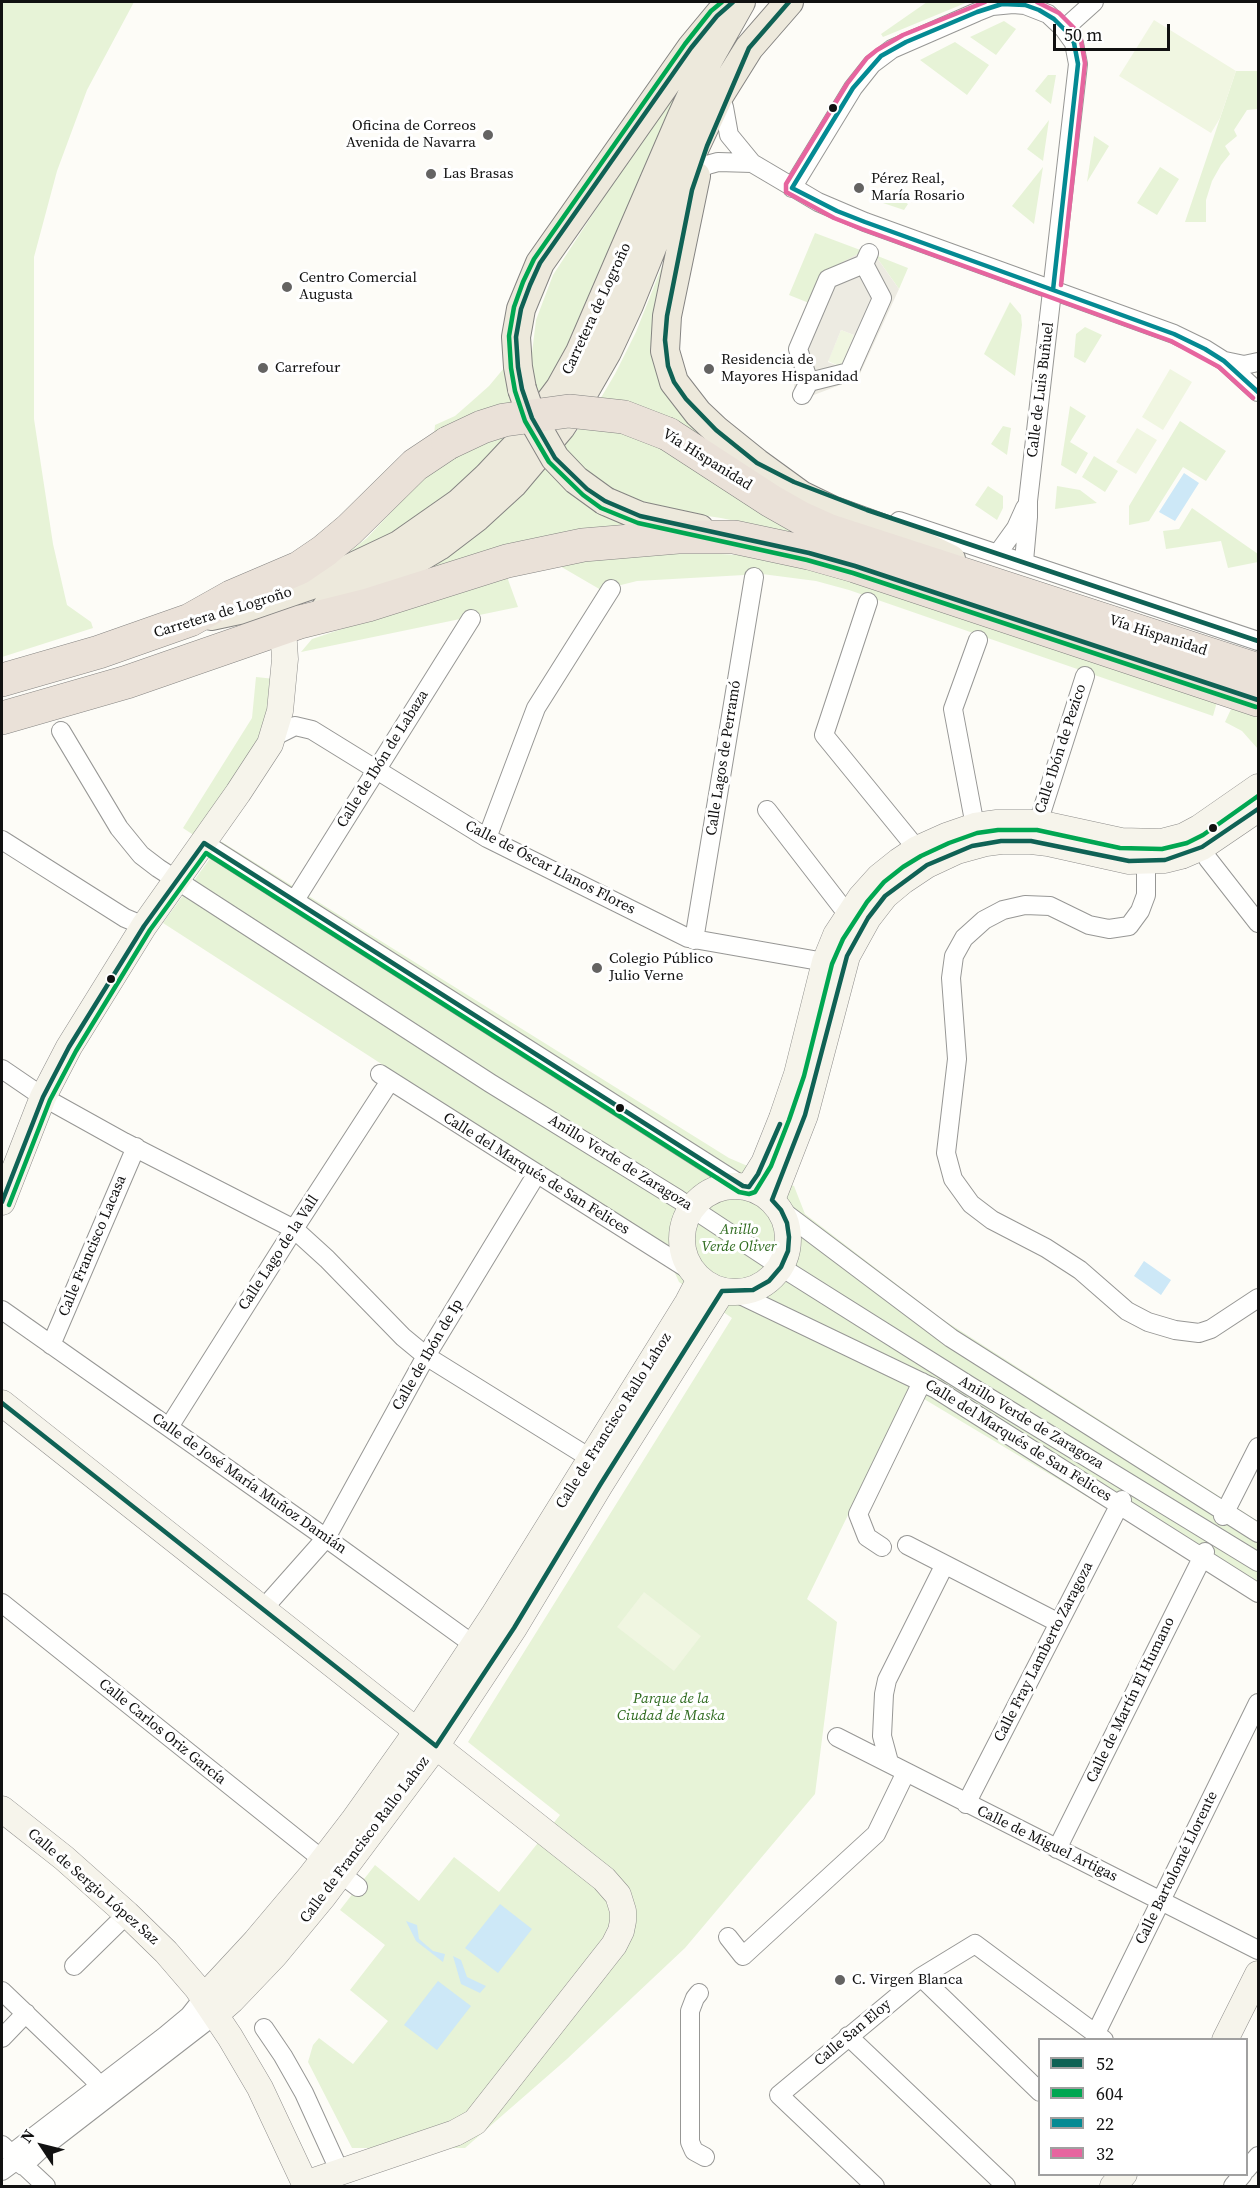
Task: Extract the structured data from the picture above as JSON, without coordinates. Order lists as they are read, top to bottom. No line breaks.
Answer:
{"streets":{"highway":["Carretera de Logroño","Vía Hispanidad"],"street":["Calle de Luis Buñuel","Calle Ibón de Pezico","Calle Lagos de Perramó","Calle de Ibón de Labaza","Calle de Óscar Llanos Flores","Anillo Verde de Zaragoza","Calle del Marqués de San Felices","Calle Francisco Lacasa","Calle Lago de la Vall","Calle de Ibón de Ip","Calle de Francisco Rallo Lahoz","Calle de José María Muñoz Damián","Calle Fray Lamberto Zaragoza","Calle de Martín El Humano","Calle Carlos Oriz García","Calle de Miguel Artigas","Calle Bartolomé Llorente","Calle de Sergio López Saz","Calle San Eloy"]},"crossings":[["Carretera de Logroño","Vía Hispanidad"],["Calle de Luis Buñuel","Vía Hispanidad"],["Calle Lagos de Perramó","Calle de Óscar Llanos Flores"],["Calle de Ibón de Labaza","Calle de Óscar Llanos Flores"],["Calle del Marqués de San Felices","Calle Lago de la Vall"],["Calle del Marqués de San Felices","Calle de Ibón de Ip"],["Calle del Marqués de San Felices","Calle de Francisco Rallo Lahoz"],["Calle del Marqués de San Felices","Calle Fray Lamberto Zaragoza"],["Calle del Marqués de San Felices","Calle de Martín El Humano"],["Calle Francisco Lacasa","Calle de José María Muñoz Damián"],["Calle Lago de la Vall","Calle de José María Muñoz Damián"],["Calle de Ibón de Ip","Calle de José María Muñoz Damián"],["Calle de Francisco Rallo Lahoz","Calle de José María Muñoz Damián"],["Calle de Francisco Rallo Lahoz","Calle Carlos Oriz García"],["Calle de Francisco Rallo Lahoz","Calle de Sergio López Saz"],["Calle Fray Lamberto Zaragoza","Calle de Miguel Artigas"],["Calle de Martín El Humano","Calle de Miguel Artigas"],["Calle de Miguel Artigas","Calle Bartolomé Llorente"],["Calle Bartolomé Llorente","Calle San Eloy"]],"parks":["Anillo Verde Oliver","Parque de la Ciudad de Maska"],"places":["Oficina de Correos Avenida de Navarra","Las Brasas","Pérez Real, María Rosario","Centro Comercial Augusta","Carrefour","Residencia de Mayores Hispanidad","Colegio Público Julio Verne","C. Virgen Blanca"],"lines":["transit line 52","transit line 604","transit line 32","transit line 22"],"legend":["52","604","22","32"],"scale_bar":"50 m","north":"top left"}
